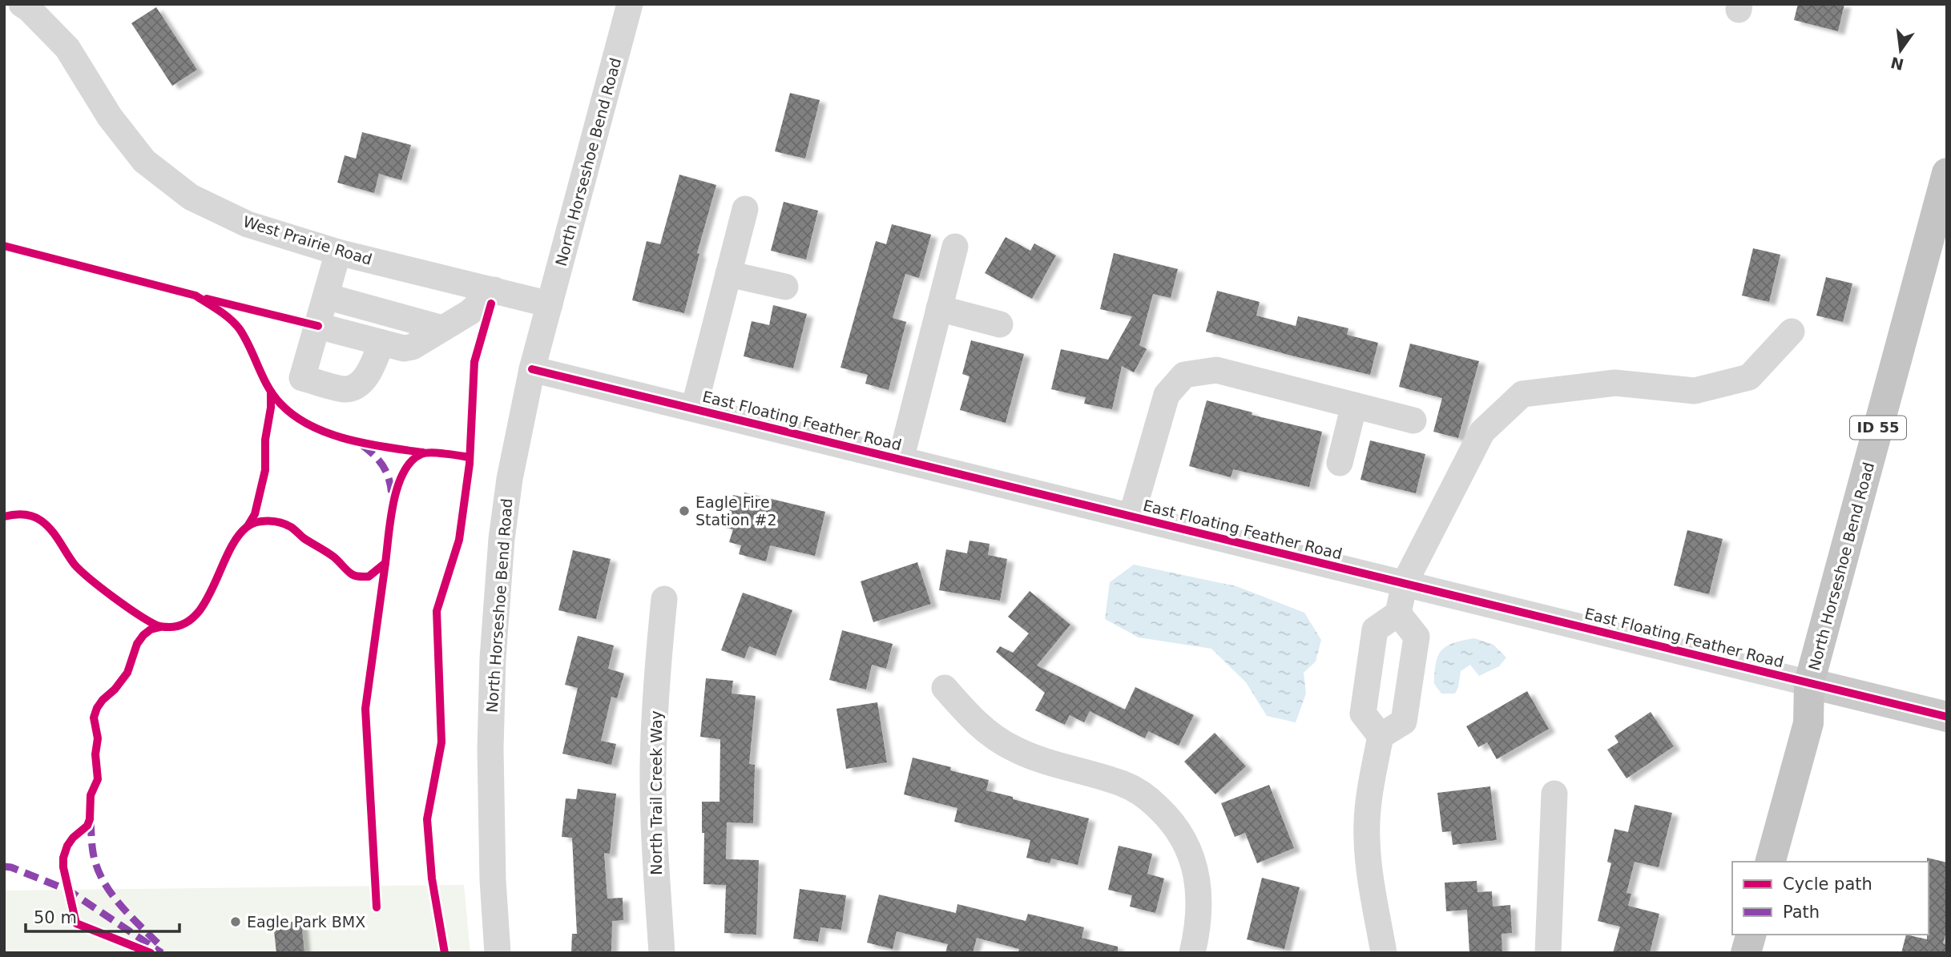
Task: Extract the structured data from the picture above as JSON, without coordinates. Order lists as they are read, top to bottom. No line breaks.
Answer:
{"streets":{"highway":["North Horseshoe Bend Road","ID 55"],"main road":["East Floating Feather Road"],"street":["West Prairie Road","North Trail Creek Way"]},"crossings":[["North Horseshoe Bend Road","West Prairie Road"],["North Horseshoe Bend Road","East Floating Feather Road"]],"places":["Eagle Fire Station #2","Eagle Park BMX"],"legend":["Cycle path","Path"],"scale_bar":"50 m","north":"bottom"}
